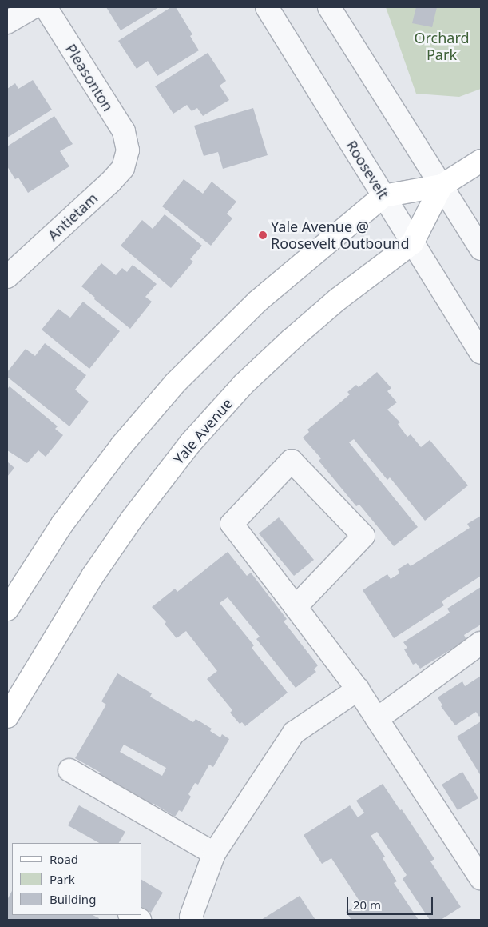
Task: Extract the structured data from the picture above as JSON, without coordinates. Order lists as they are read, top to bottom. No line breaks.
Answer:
{"streets":{"main road":["Yale Avenue"],"street":["Pleasonton","Roosevelt","Antietam"]},"crossings":[["Pleasonton","Antietam"],["Roosevelt","Yale Avenue"]],"parks":["Orchard Park"],"places":["Yale Avenue @ Roosevelt Outbound"],"legend":["Road","Park","Building"],"scale_bar":"20 m"}
